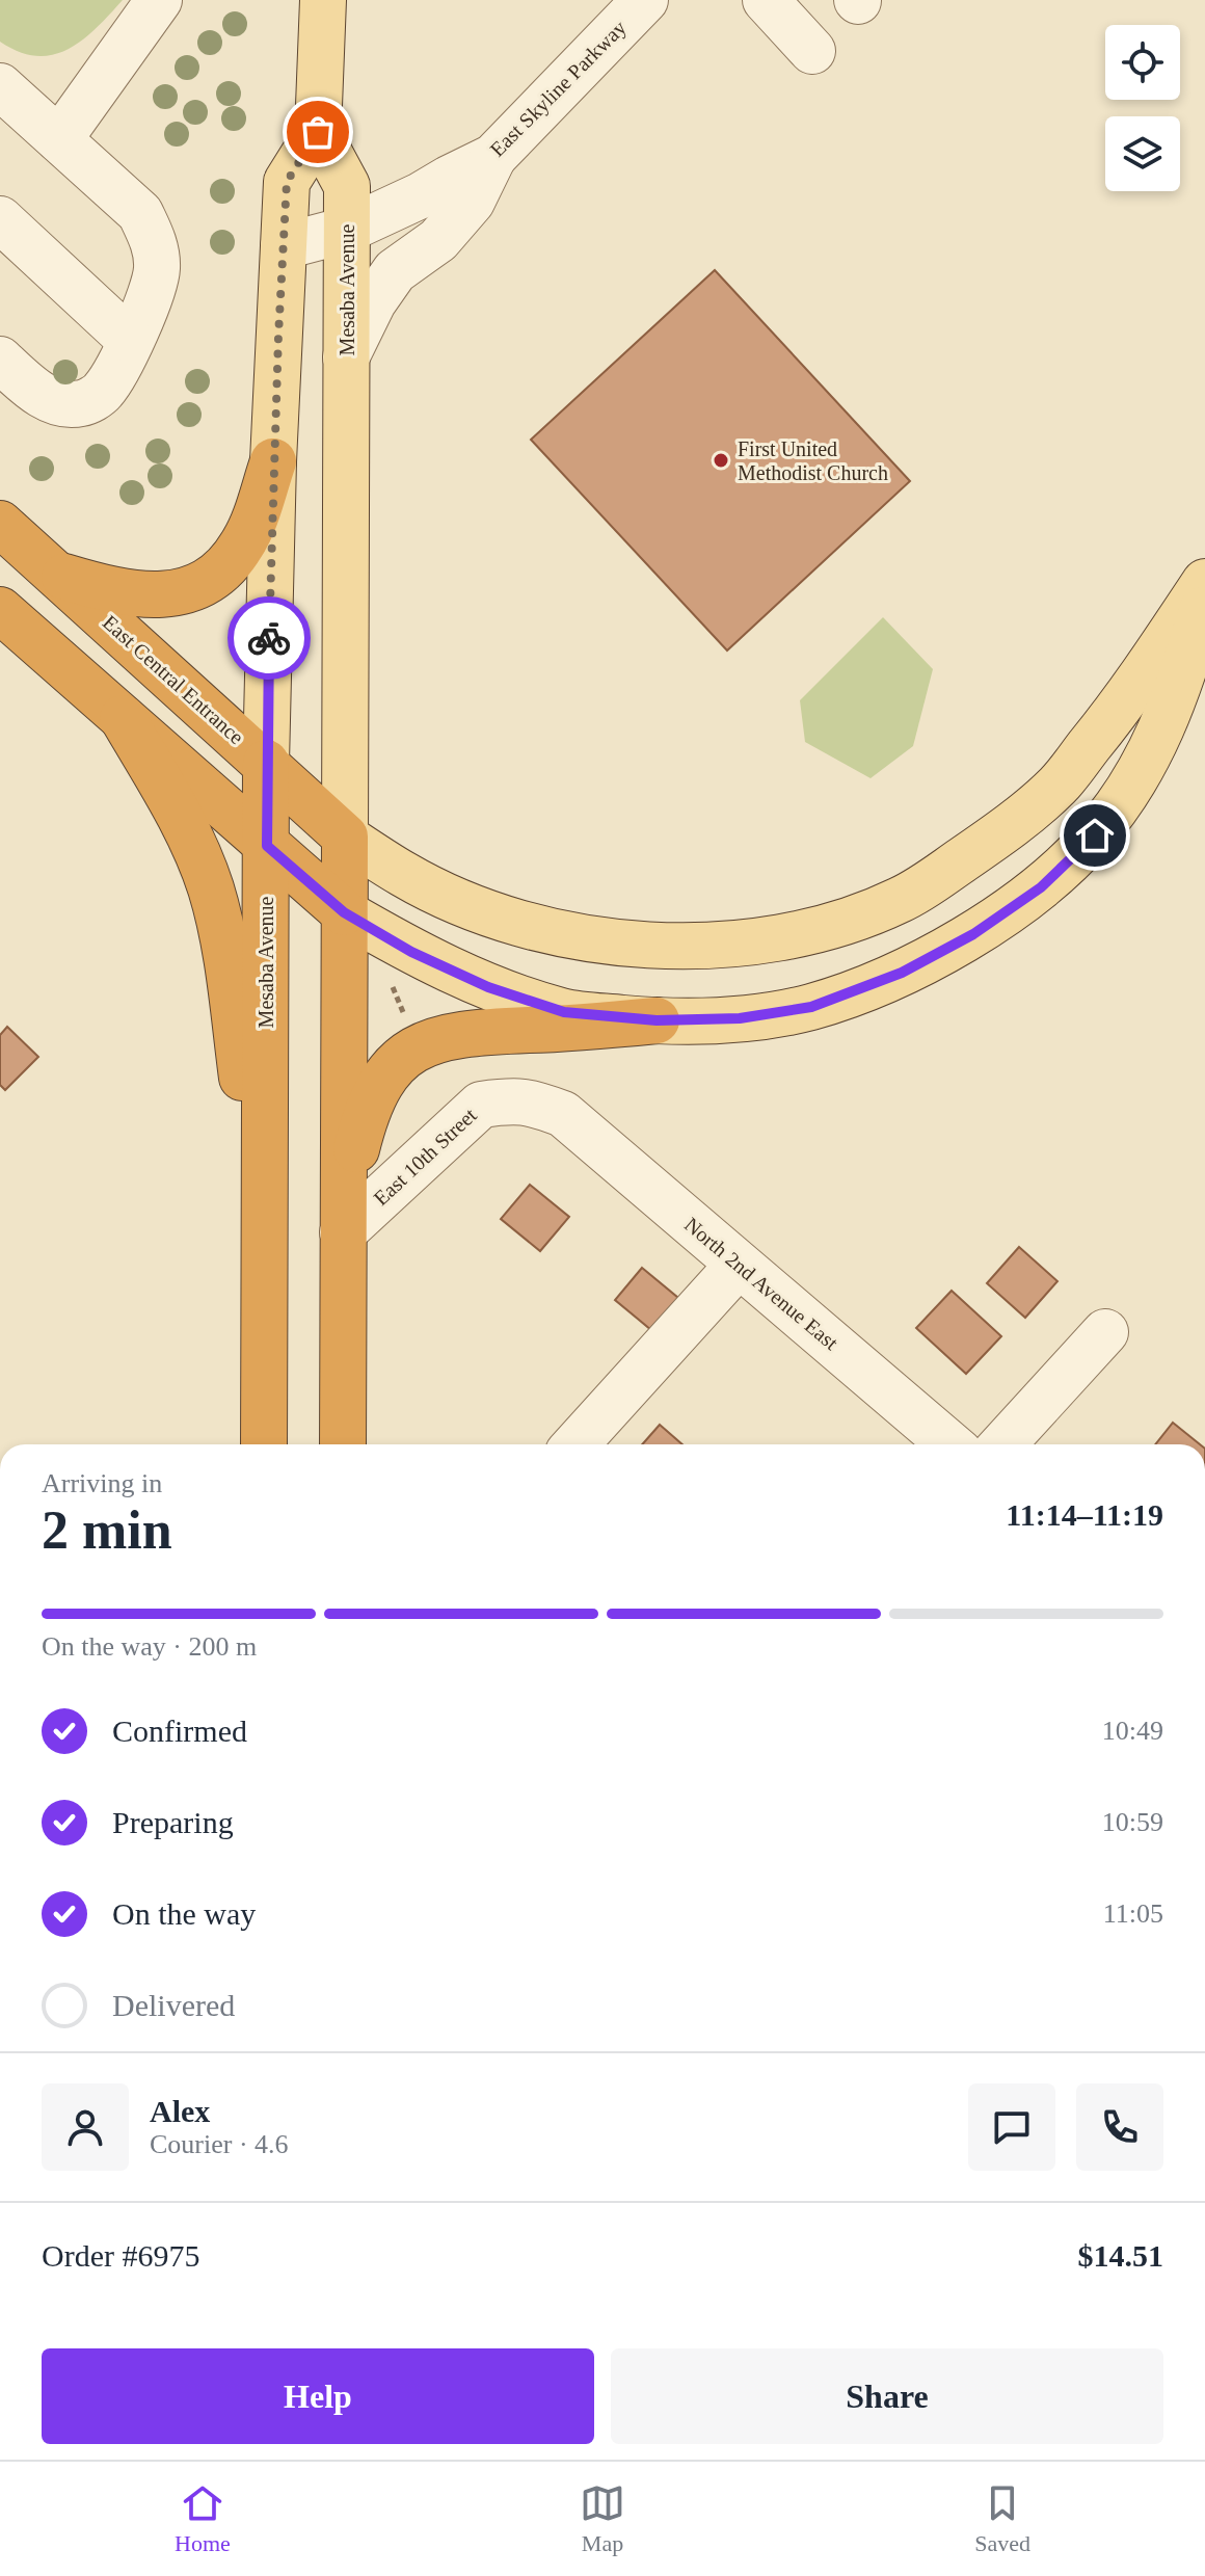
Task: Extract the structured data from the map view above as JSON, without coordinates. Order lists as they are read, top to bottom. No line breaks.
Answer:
{"streets":{"highway":["Mesaba Avenue","East Central Entrance"],"street":["East Skyline Parkway","East 10th Street","North 2nd Avenue East"]},"crossings":[["East Skyline Parkway","Mesaba Avenue"],["Mesaba Avenue","East Central Entrance"],["Mesaba Avenue","East 10th Street"],["East 10th Street","North 2nd Avenue East"]],"places":["First United Methodist Church"],"page":{"heading":["2 min","Arriving in","11:14–11:19"],"panel":["Alex","Courier · 4.6","Order #6975","$14.51"],"bar":"On the way · 200 m","list":[["Confirmed","10:49"],["Preparing","10:59"],["On the way","11:05"],"Delivered"],"buttons":["Help","Share"],"tabs":["Home","Map","Saved"]}}
